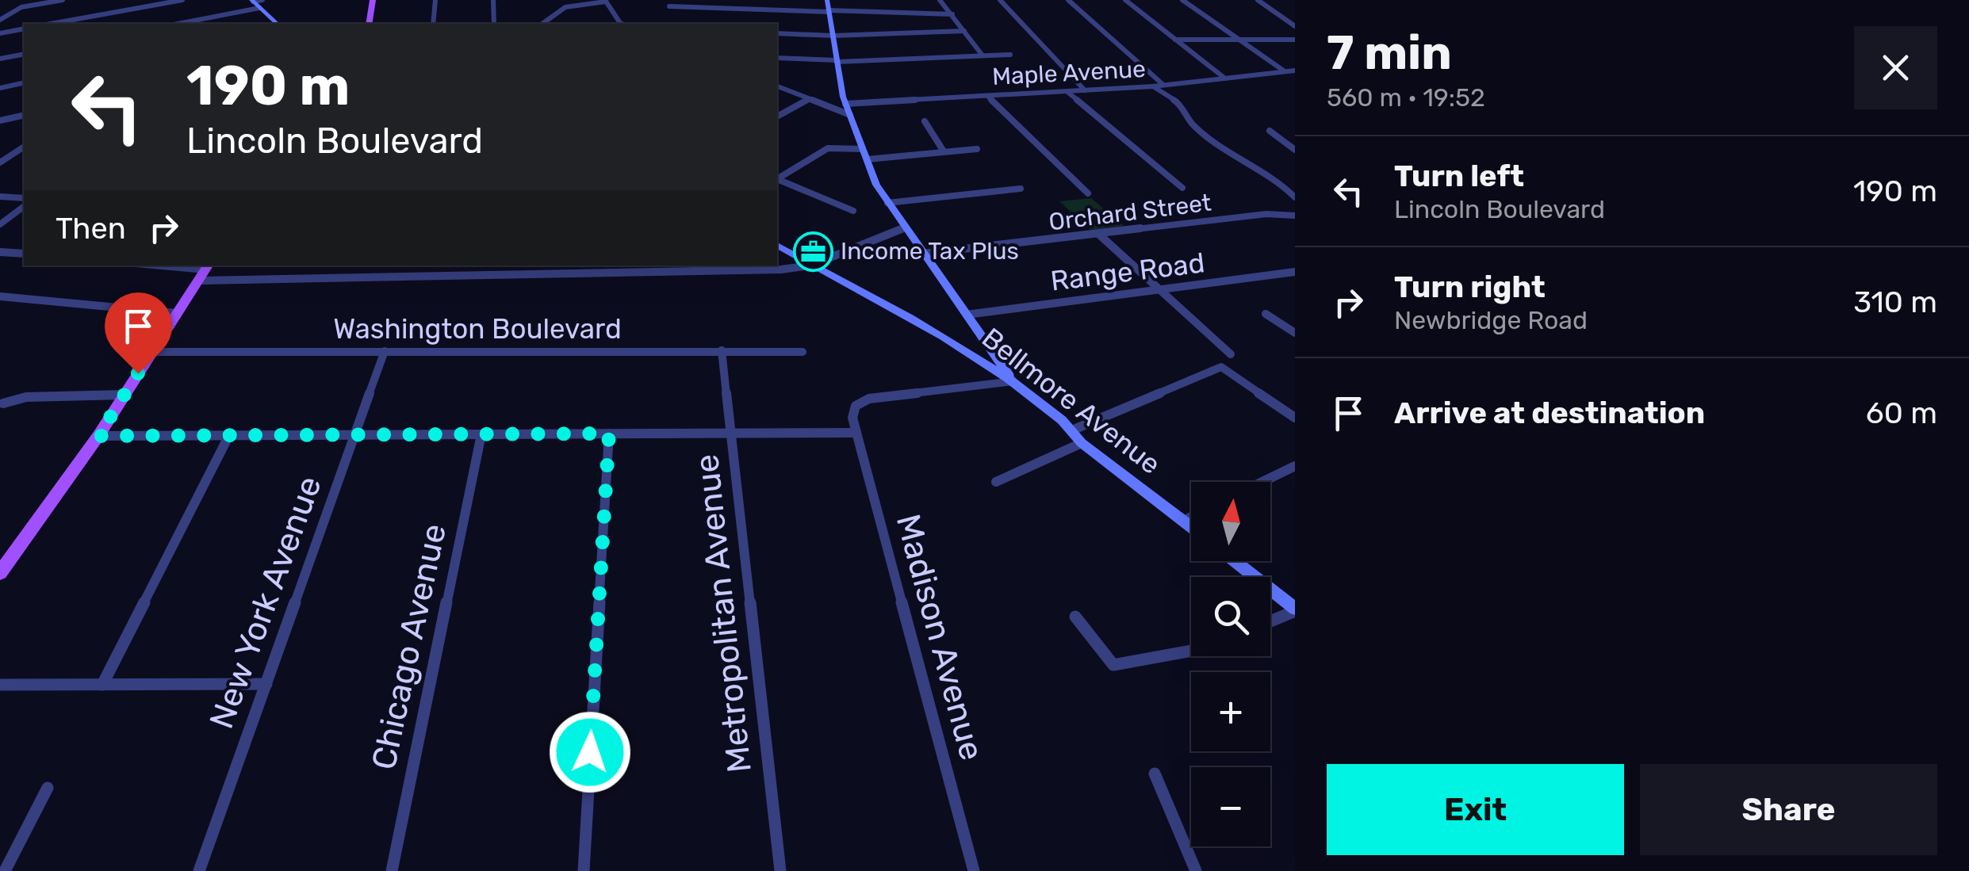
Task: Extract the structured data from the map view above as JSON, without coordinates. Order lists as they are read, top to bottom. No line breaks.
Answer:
{"streets":{"main road":["Bellmore Avenue"],"street":["Maple Avenue","Orchard Street","Range Road","Washington Boulevard","New York Avenue","Metropolitan Avenue","Madison Avenue","Chicago Avenue"]},"crossings":[["Washington Boulevard","New York Avenue"],["Washington Boulevard","Metropolitan Avenue"],["Bellmore Avenue","Madison Avenue"]],"places":{"office":["Income Tax Plus"]},"north":"top","page":{"heading":["7 min","560 m · 19:52"],"turn":["190 m","Lincoln Boulevard"],"list":[{"name":"Turn left","note":"Lincoln Boulevard","value":"190 m"},{"name":"Turn right","note":"Newbridge Road","value":"310 m"},{"name":"Arrive at destination","value":"60 m"}],"then":"Then","map_buttons":["+","−"],"buttons":["Exit","Share"]}}
